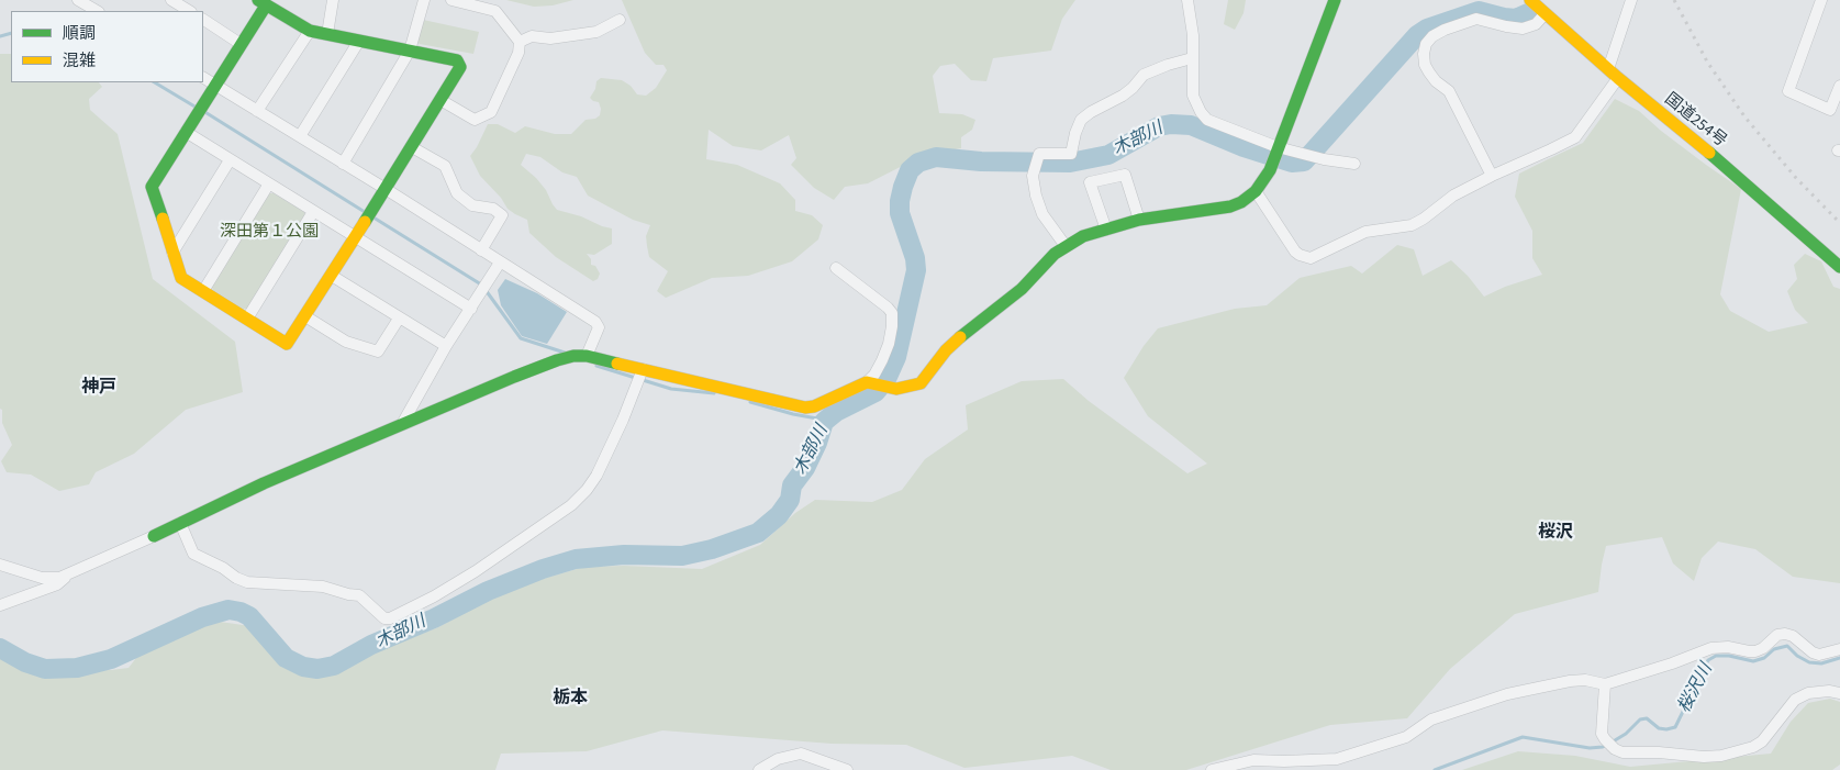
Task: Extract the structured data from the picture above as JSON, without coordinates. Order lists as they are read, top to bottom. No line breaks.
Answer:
{"streets":{"main road":["国道254号"]},"districts":["神戸","桜沢","栃本"],"water":["木部川","桜沢川"],"parks":["深田第１公園"],"legend":["順調","混雑"]}
